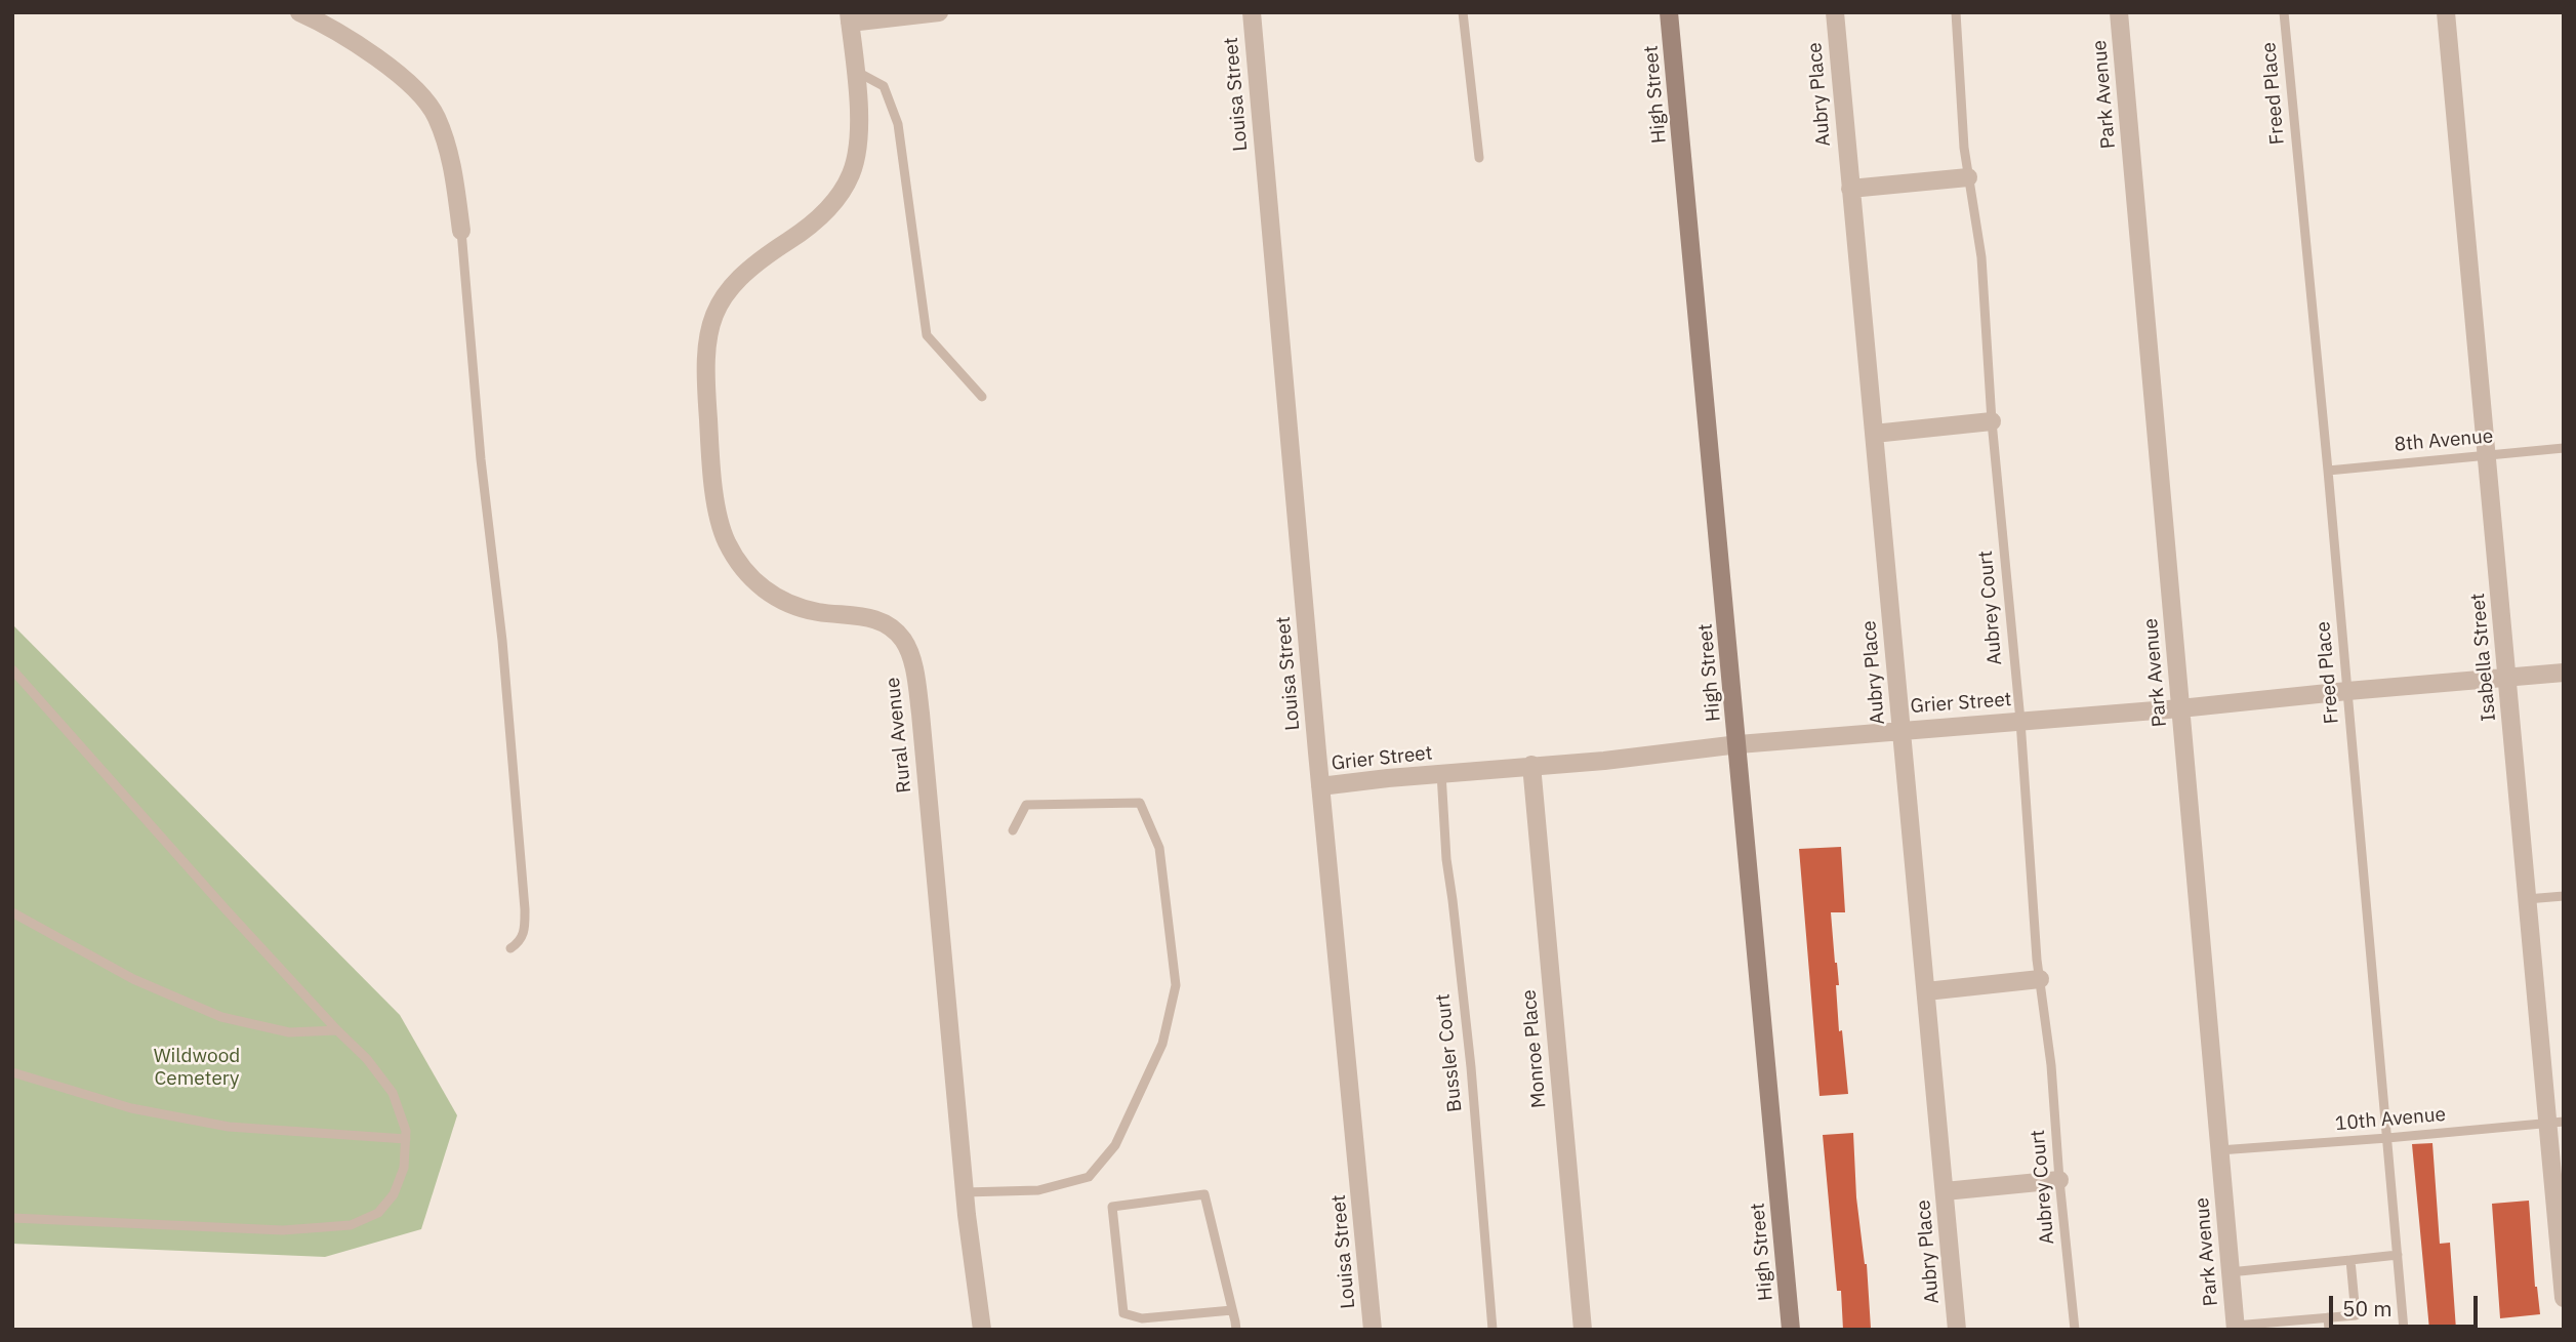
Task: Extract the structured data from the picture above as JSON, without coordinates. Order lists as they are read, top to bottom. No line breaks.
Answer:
{"streets":{"main road":["High Street"],"street":["Louisa Street","Aubry Place","Park Avenue","Isabella Street","Grier Street","Rural Avenue","Monroe Place"],"lane":["Freed Place","8th Avenue","Aubrey Court","Bussler Court","10th Avenue"]},"crossings":[["Freed Place","8th Avenue"],["Freed Place","Grier Street"],["Freed Place","10th Avenue"],["Louisa Street","Grier Street"],["High Street","Grier Street"],["Aubry Place","Grier Street"],["Park Avenue","Grier Street"],["Park Avenue","10th Avenue"],["8th Avenue","Isabella Street"],["Aubrey Court","Grier Street"],["Isabella Street","Grier Street"],["Isabella Street","10th Avenue"],["Grier Street","Monroe Place"],["Grier Street","Bussler Court"]],"parks":["Wildwood Cemetery"],"scale_bar":"50 m"}
